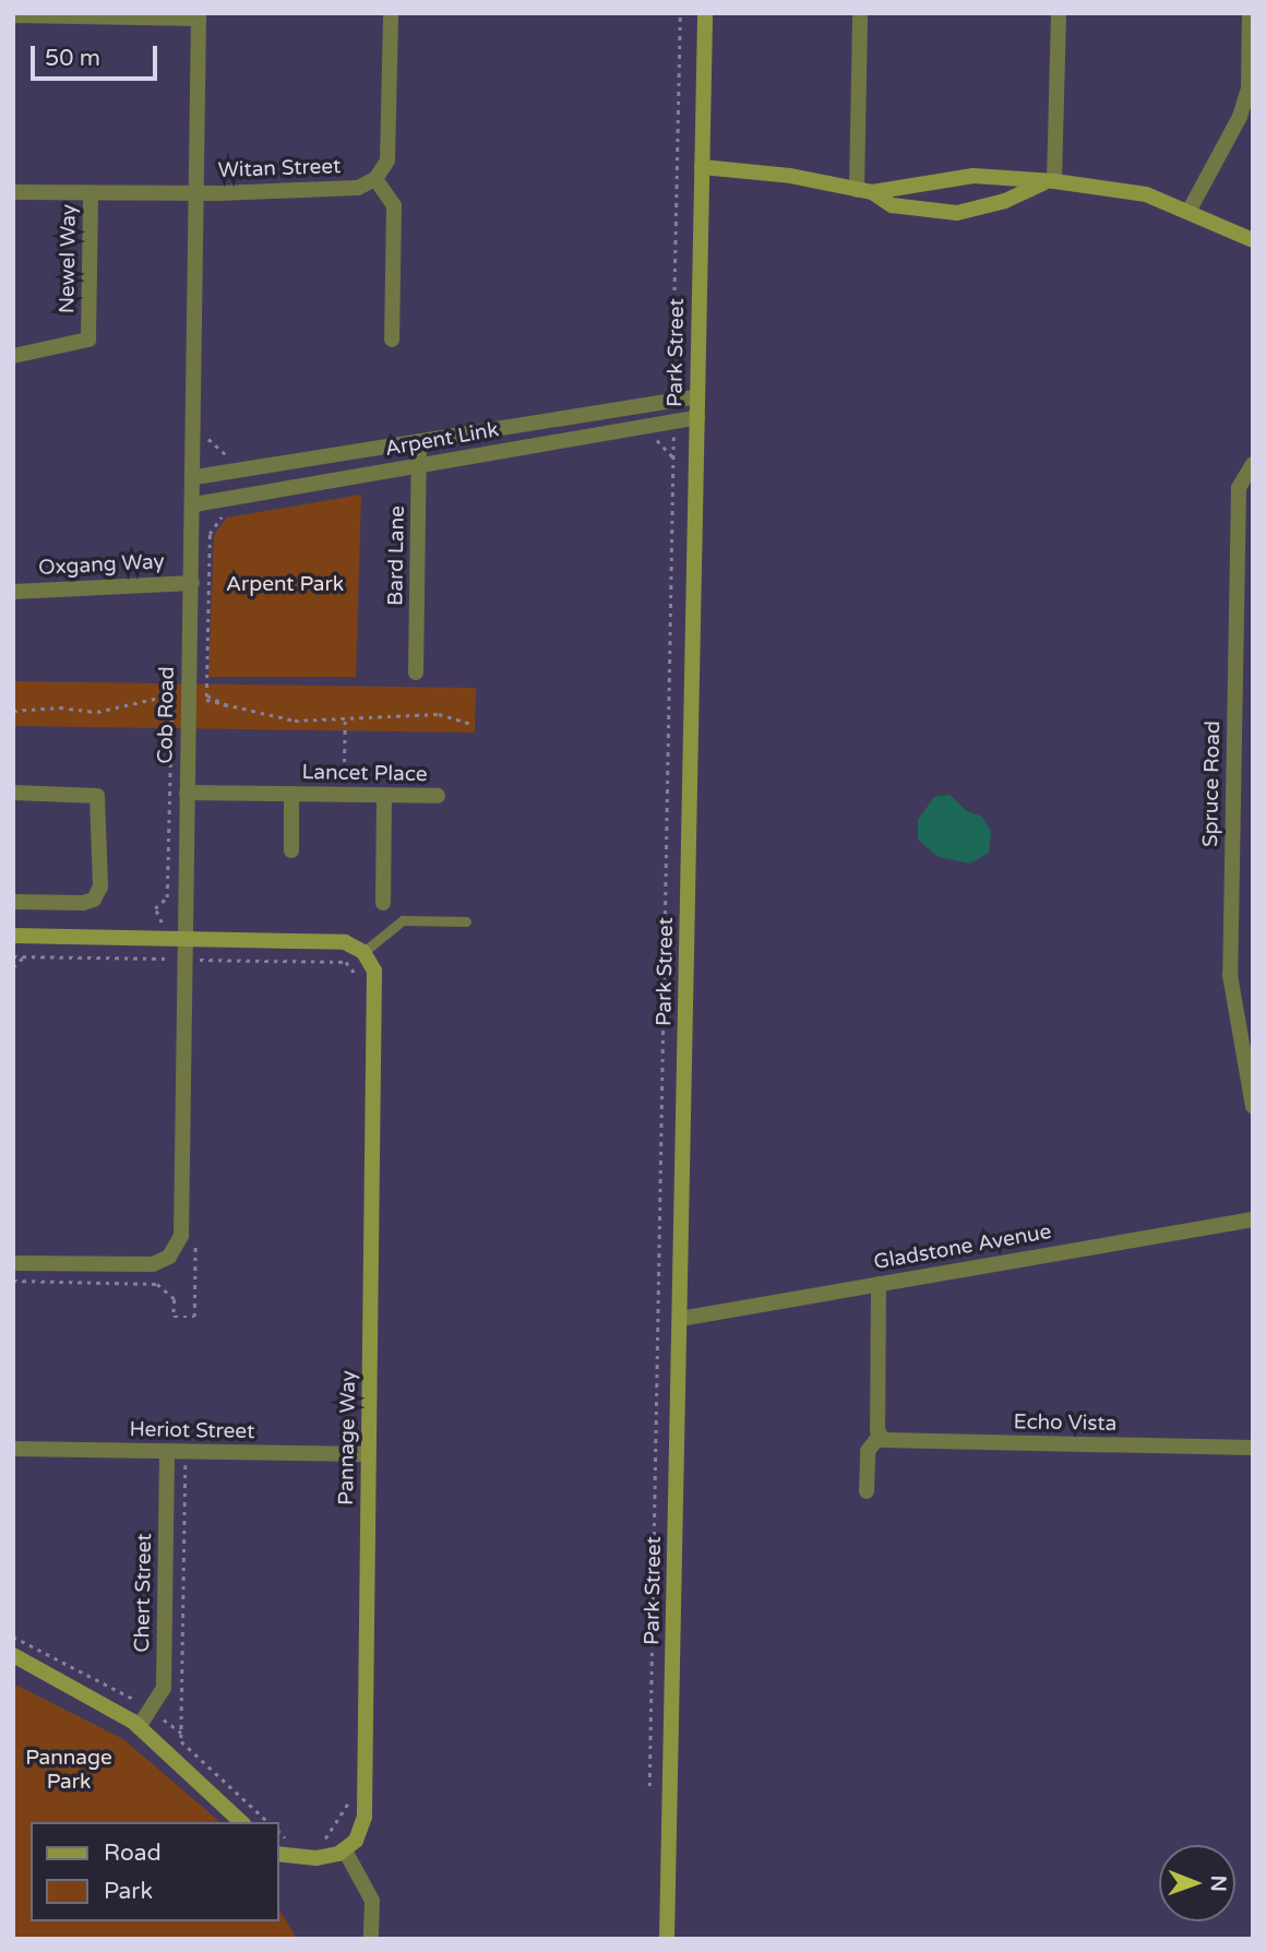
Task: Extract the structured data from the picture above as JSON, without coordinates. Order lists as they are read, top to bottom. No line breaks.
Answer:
{"streets":{"street":["Witan Street","Newel Way","Park Street","Arpent Link","Bard Lane","Oxgang Way","Cob Road","Lancet Place","Spruce Road","Gladstone Avenue","Echo Vista","Heriot Street","Pannage Way","Chert Street"]},"crossings":[["Witan Street","Newel Way"],["Witan Street","Cob Road"],["Park Street","Arpent Link"],["Park Street","Gladstone Avenue"],["Arpent Link","Bard Lane"],["Arpent Link","Cob Road"],["Oxgang Way","Cob Road"],["Cob Road","Lancet Place"],["Heriot Street","Pannage Way"],["Heriot Street","Chert Street"]],"parks":["Arpent Park","Pannage Park"],"legend":["Road","Park"],"scale_bar":"50 m","north":"right"}
